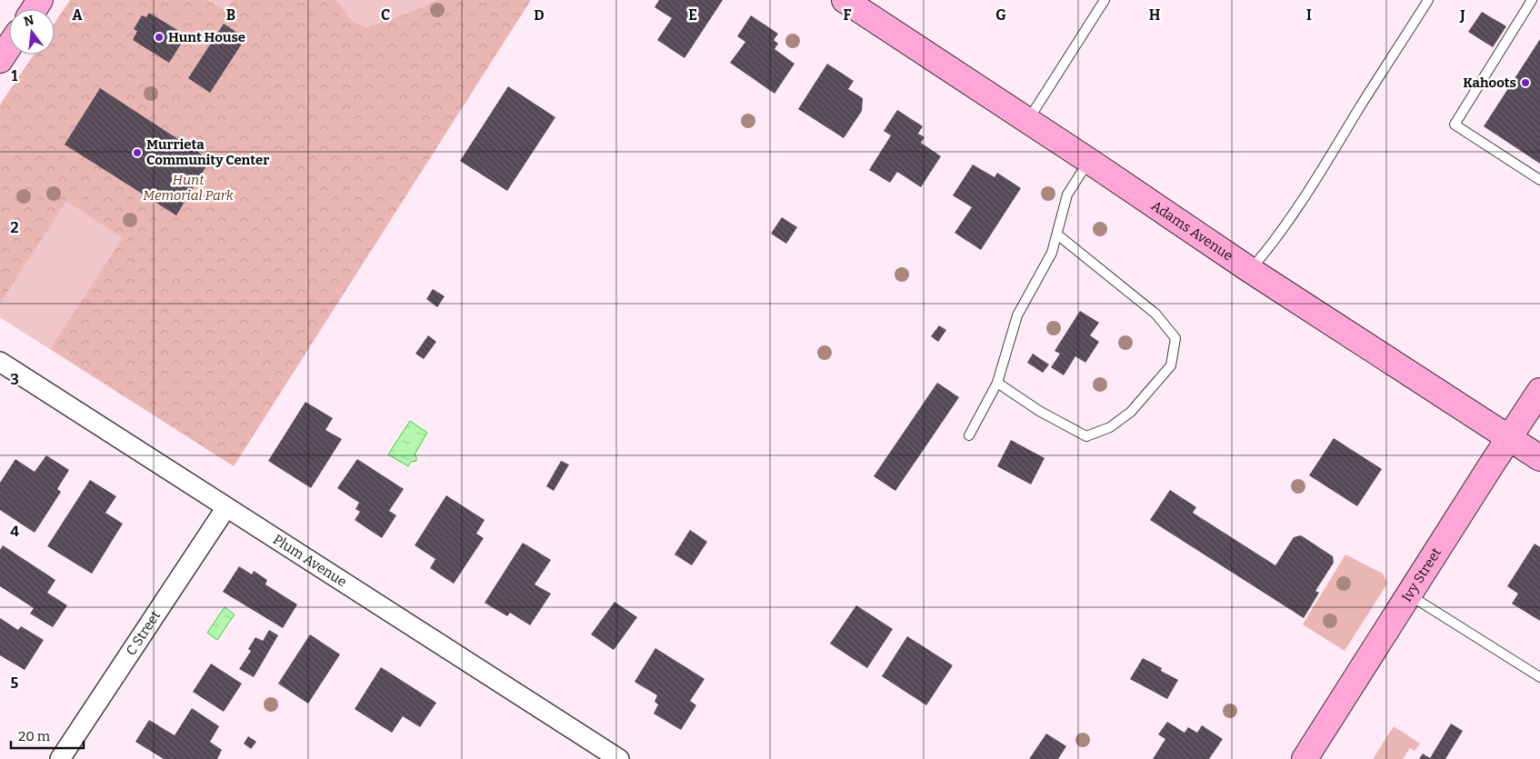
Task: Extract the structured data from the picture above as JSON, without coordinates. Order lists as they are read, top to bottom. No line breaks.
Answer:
{"streets":{"street":["Adams Avenue","Plum Avenue","Ivy Street","C Street"]},"crossings":[["Adams Avenue","Ivy Street"],["Plum Avenue","C Street"]],"parks":["Hunt Memorial Park"],"places":["Hunt House","Kahoots","Murrieta Community Center"],"scale_bar":"20 m","north":"top","grid":{"columns":["A","B","C","D","E","F","G","H","I","J"],"rows":["1","2","3","4","5"]}}
